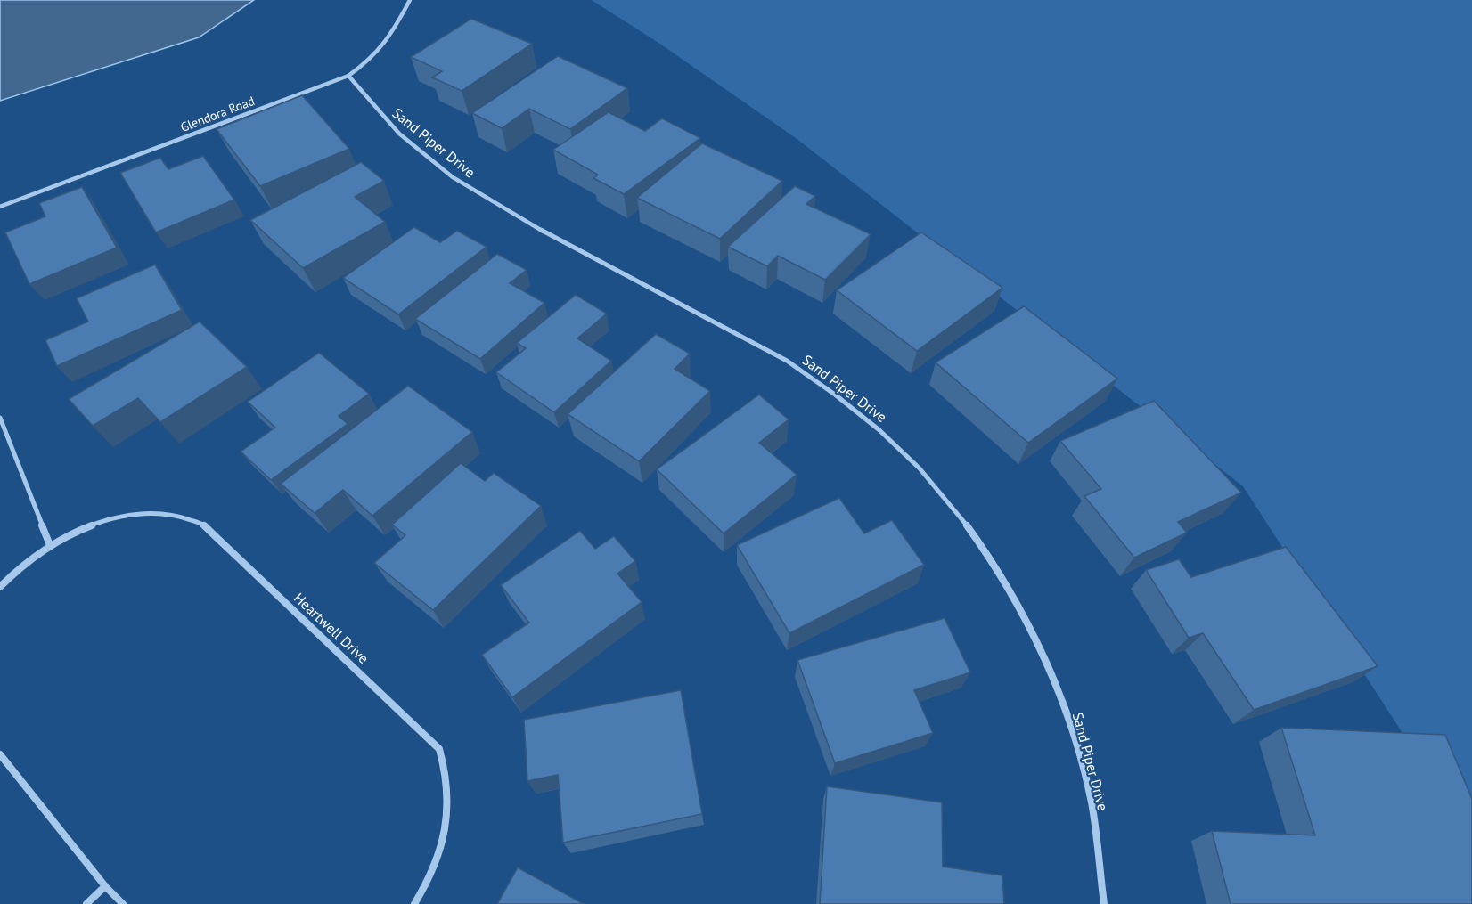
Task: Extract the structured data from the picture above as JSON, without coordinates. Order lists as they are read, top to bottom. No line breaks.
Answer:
{"streets":{"street":["Glendora Road","Sand Piper Drive","Heartwell Drive"]},"crossings":[["Glendora Road","Sand Piper Drive"]]}
